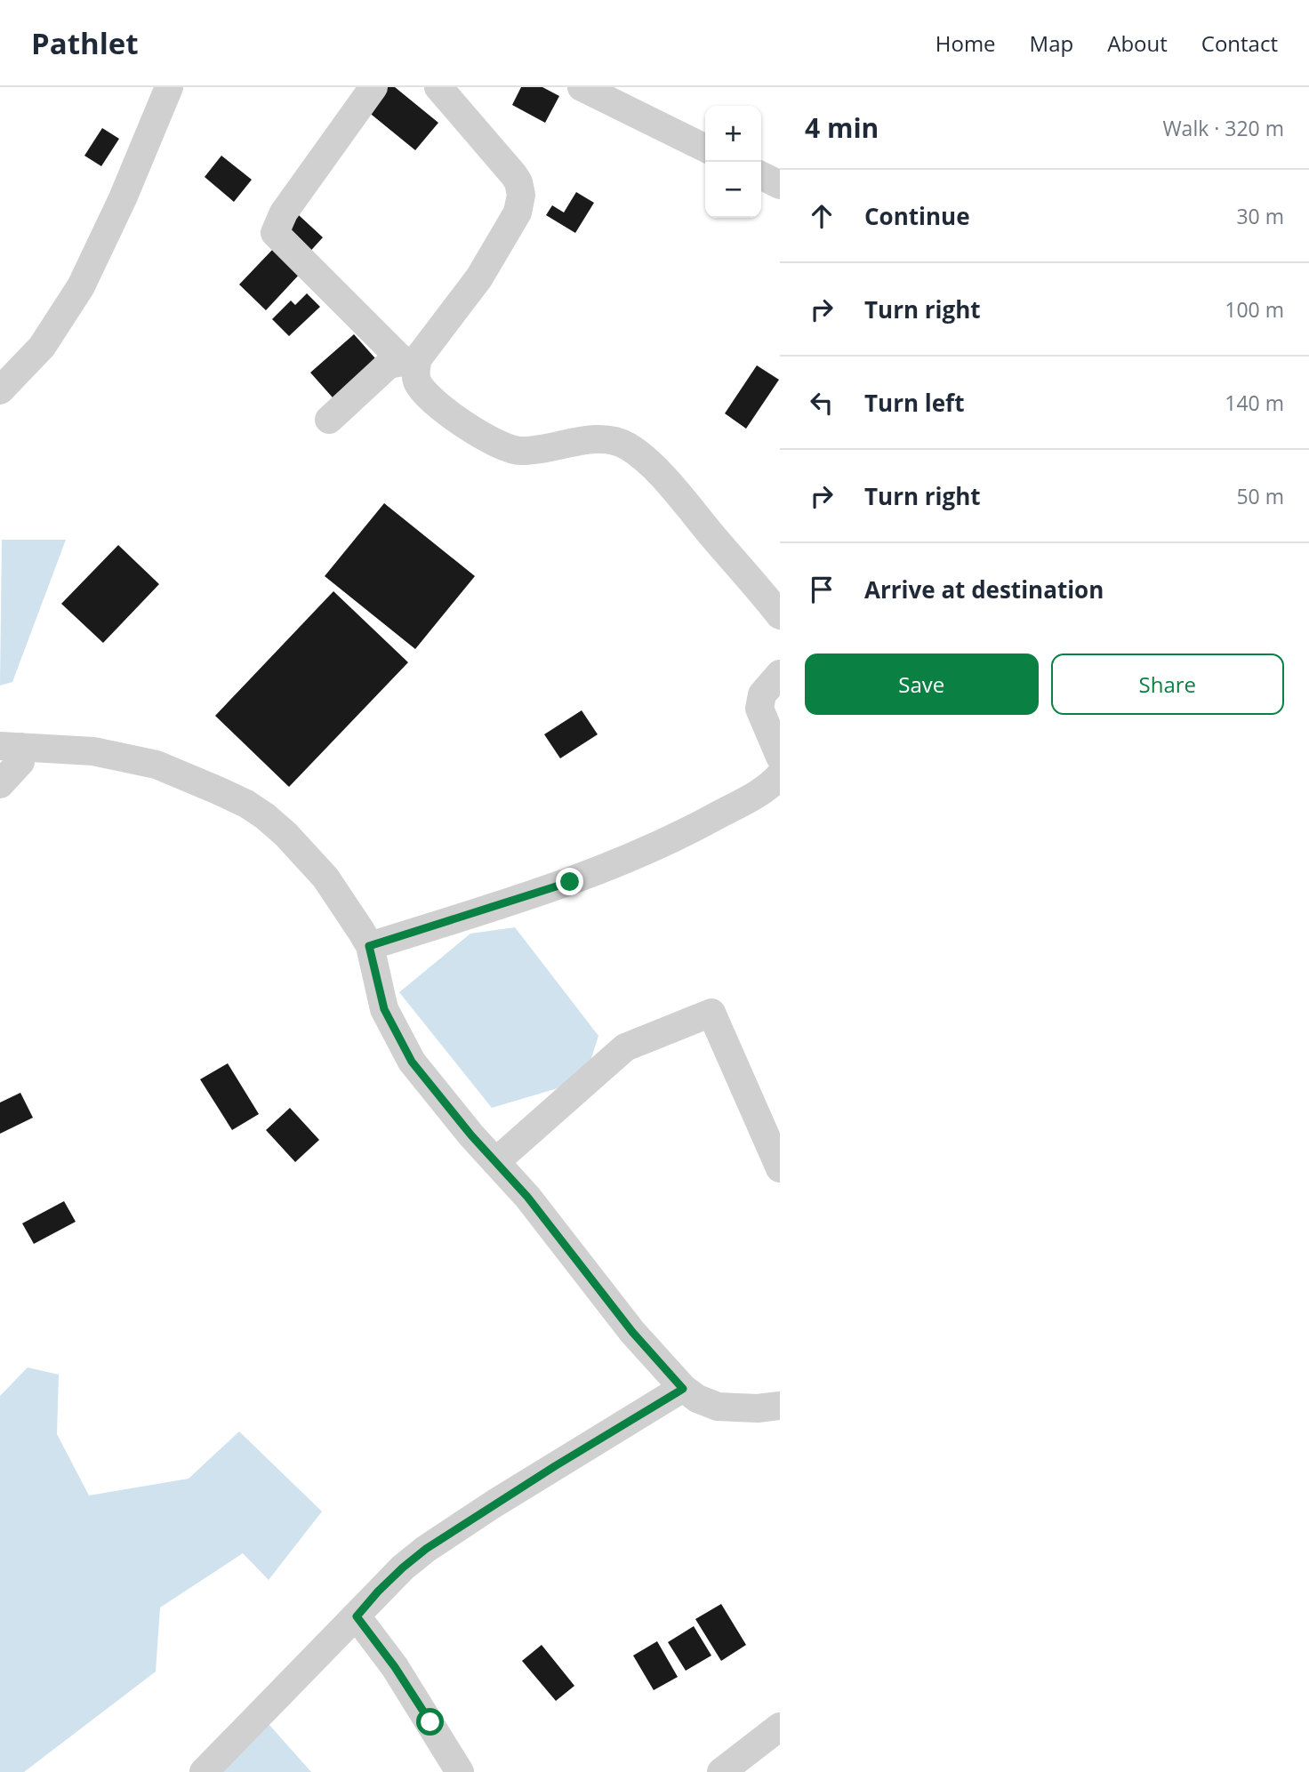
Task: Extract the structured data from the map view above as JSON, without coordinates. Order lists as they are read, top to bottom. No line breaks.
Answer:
{"page":{"header":"Pathlet","nav":["Home","Map","About","Contact"],"heading":["4 min","Walk · 320 m"],"map_buttons":["+","−"],"list":[["Continue","30 m"],["Turn right","100 m"],["Turn left","140 m"],["Turn right","50 m"],"Arrive at destination"],"buttons":["Save","Share"]}}
